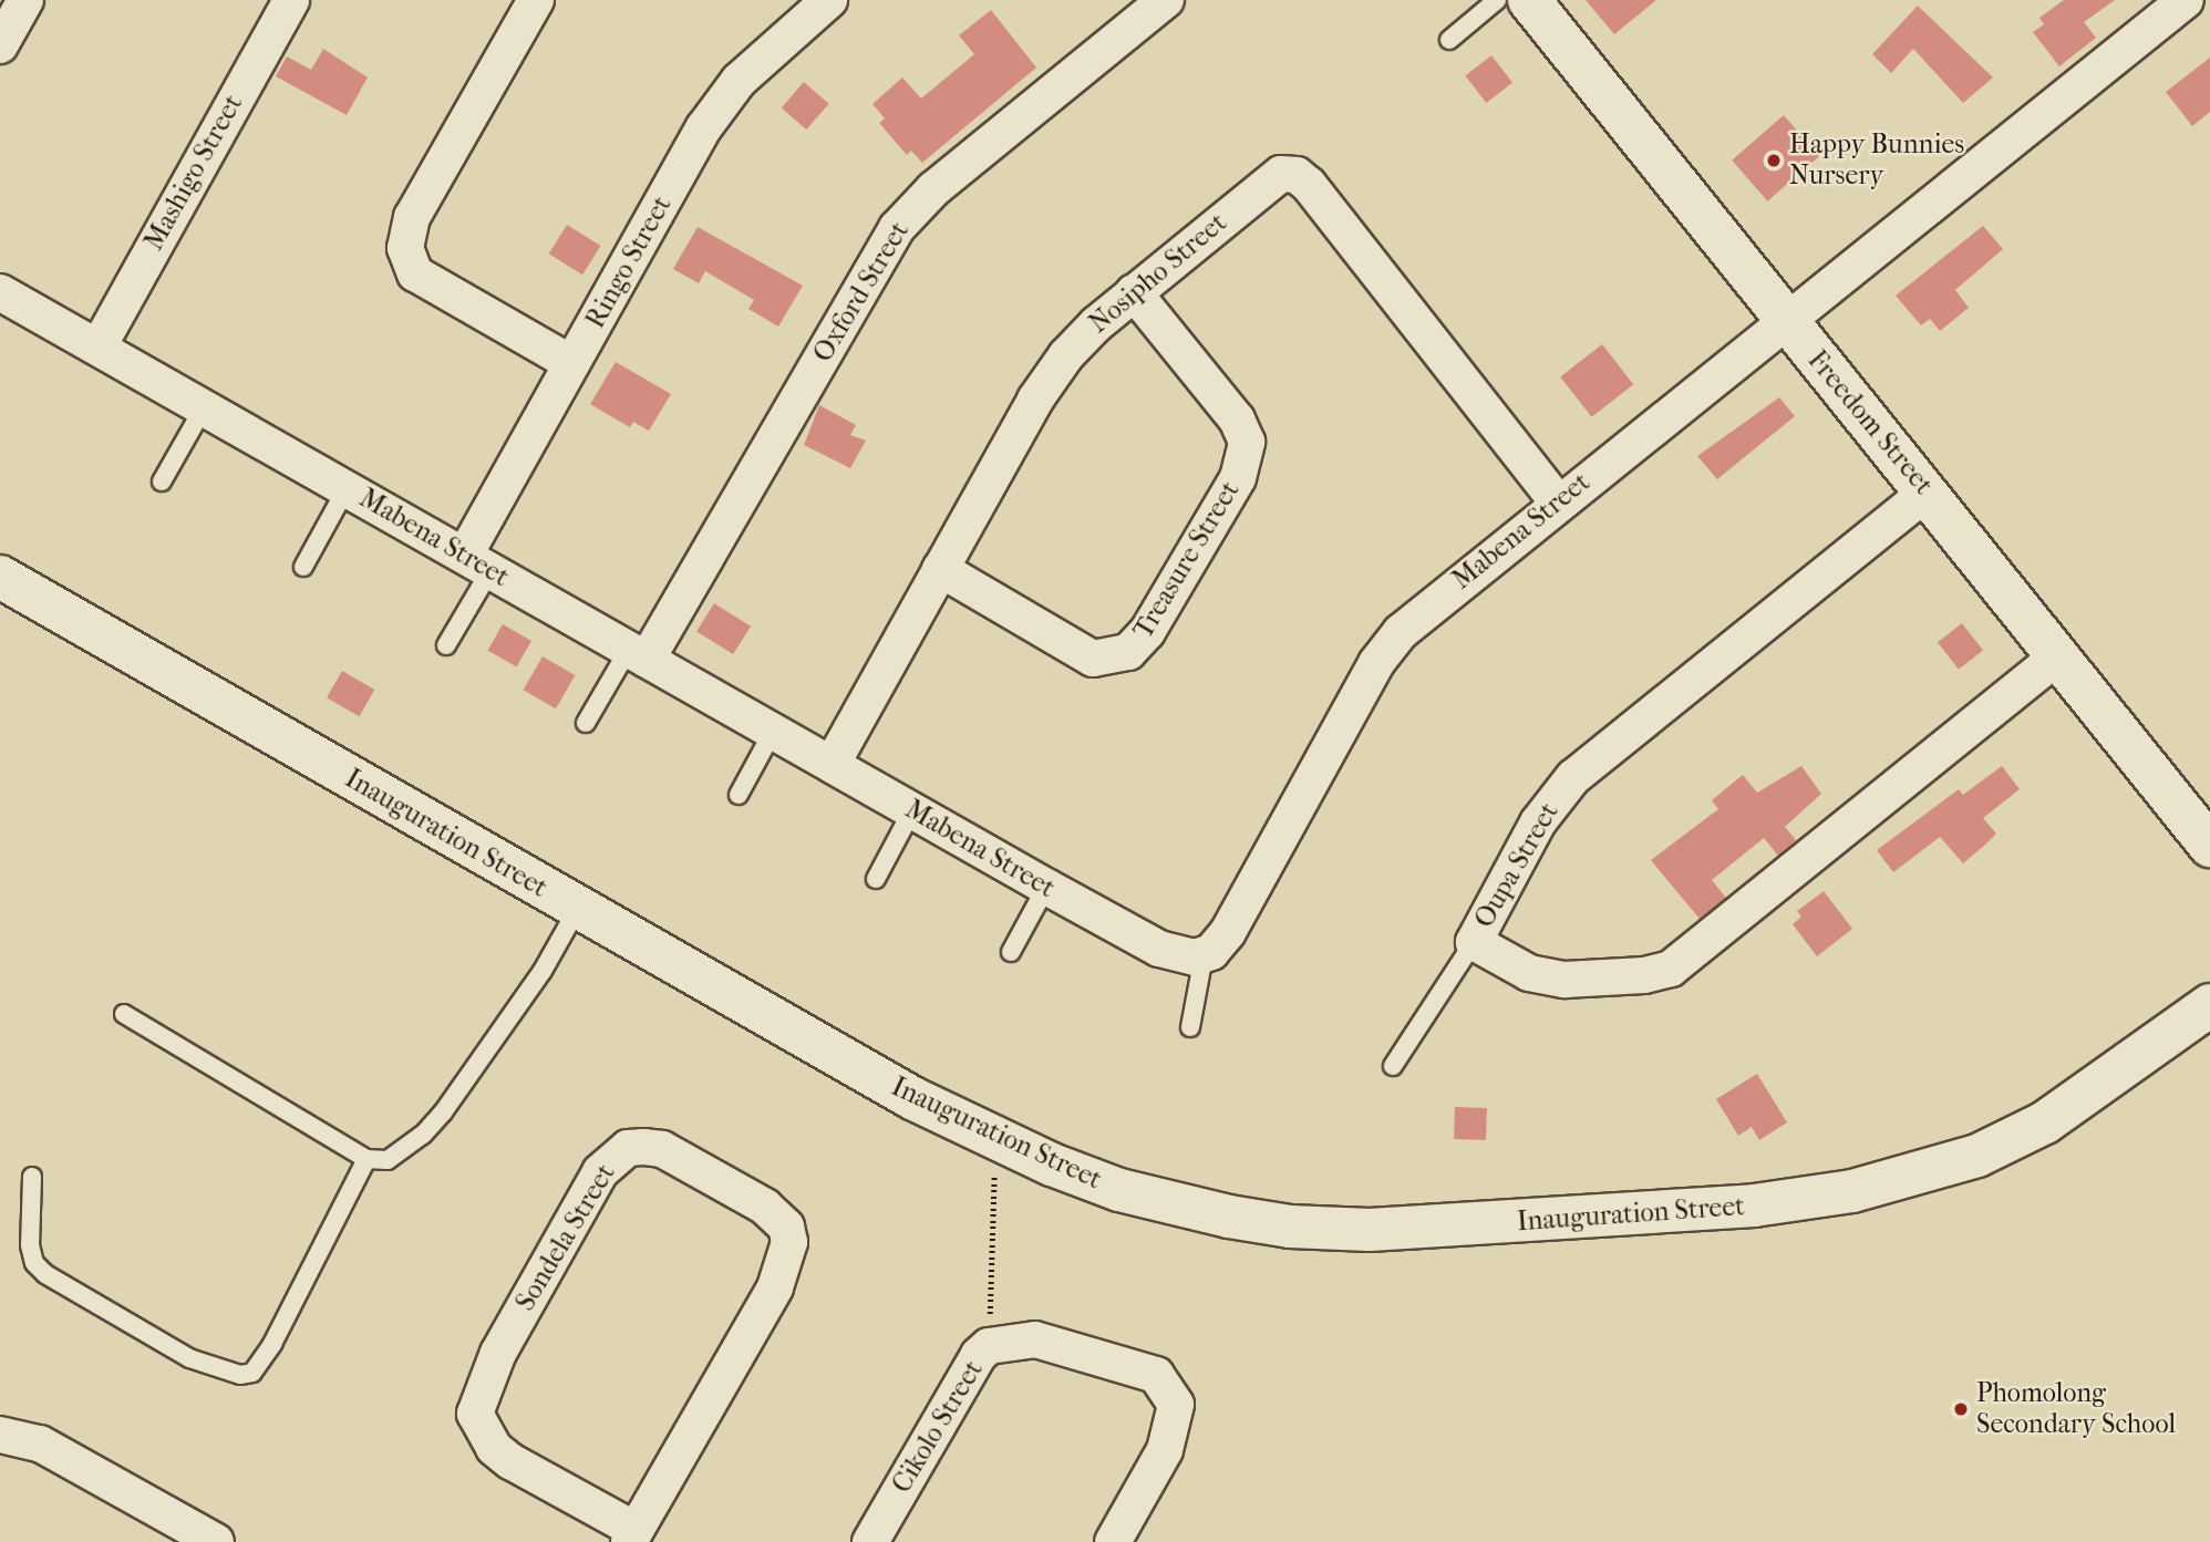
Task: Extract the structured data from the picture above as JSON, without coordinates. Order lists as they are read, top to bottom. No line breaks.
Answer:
{"streets":{"street":["Mashigo Street","Ringo Street","Nosipho Street","Oxford Street","Freedom Street","Mabena Street","Treasure Street","Inauguration Street","Oupa Street","Sondela Street","Cikolo Street"]},"crossings":[["Mashigo Street","Mabena Street"],["Ringo Street","Mabena Street"],["Nosipho Street","Mabena Street"],["Nosipho Street","Treasure Street"],["Oxford Street","Mabena Street"],["Freedom Street","Mabena Street"],["Freedom Street","Oupa Street"]],"places":["Happy Bunnies Nursery","Phomolong Secondary School"]}
